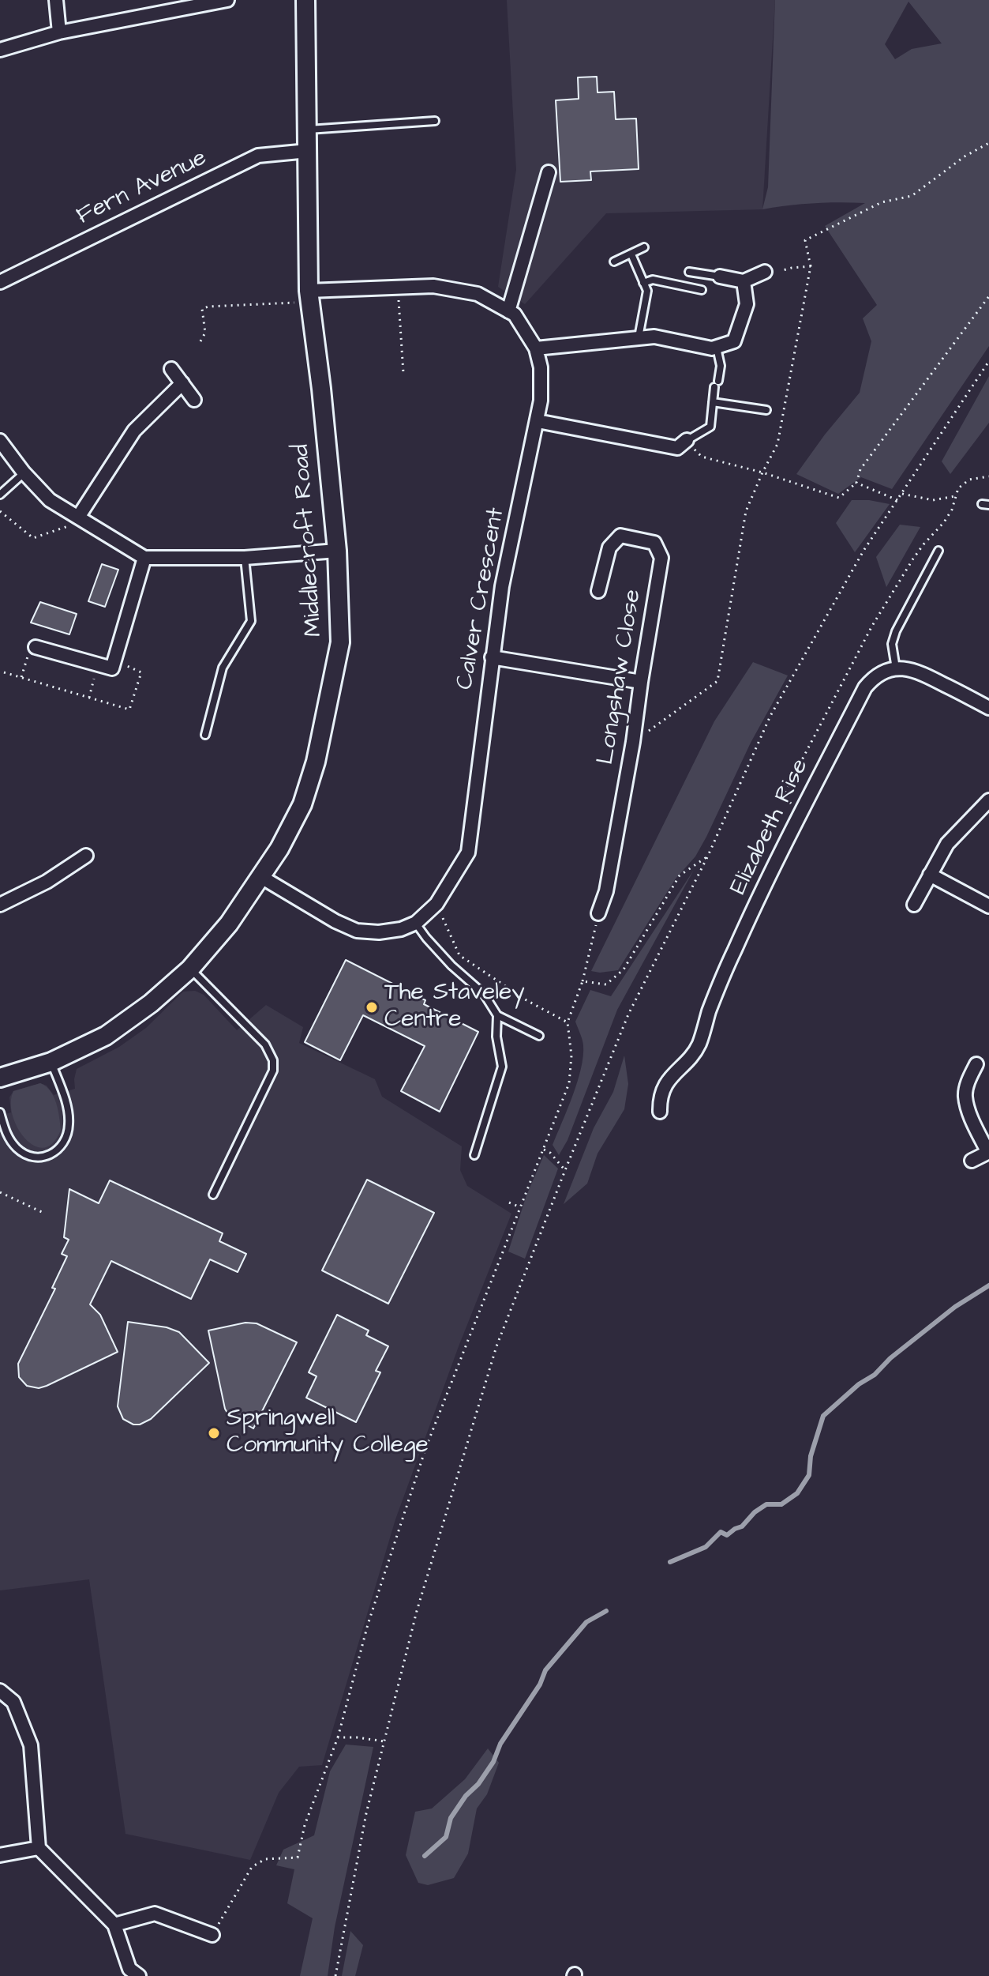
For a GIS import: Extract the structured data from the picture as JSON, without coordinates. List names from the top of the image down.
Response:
{
  "streets": {
    "street": [
      "Fern Avenue",
      "Middlecroft Road",
      "Calver Crescent",
      "Longshaw Close",
      "Elizabeth Rise"
    ]
  },
  "crossings": [
    ["Fern Avenue", "Middlecroft Road"],
    ["Middlecroft Road", "Calver Crescent"]
  ],
  "places": ["The Staveley Centre", "Springwell Community College"]
}
